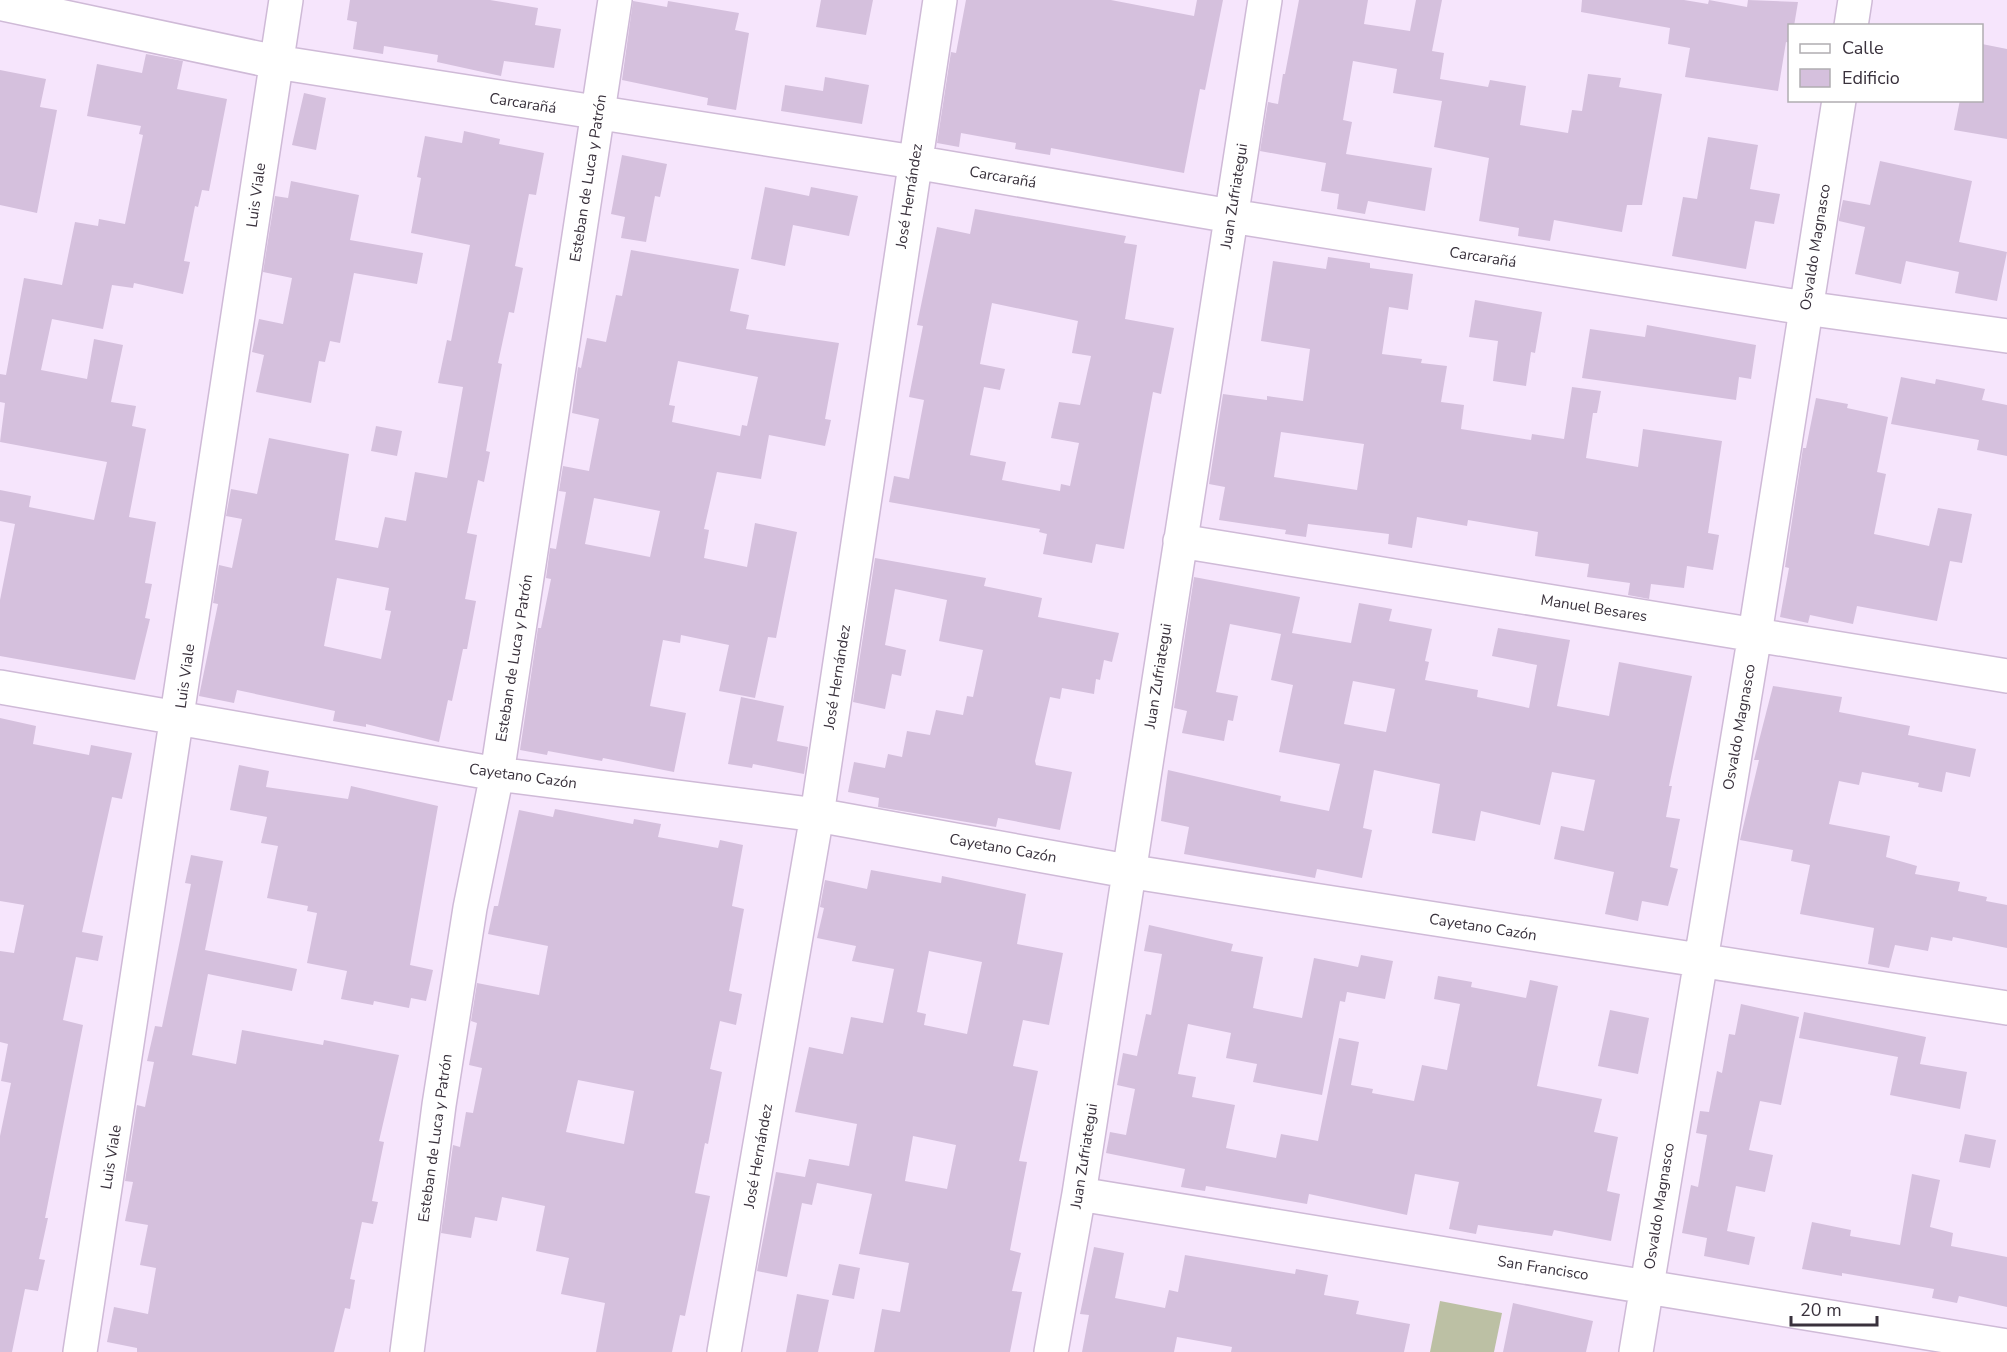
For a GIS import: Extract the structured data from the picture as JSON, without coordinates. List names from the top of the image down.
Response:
{
  "streets": {
    "street": [
      "Carcarañá",
      "Esteban de Luca y Patrón",
      "Luis Viale",
      "José Hernández",
      "Juan Zufriategui",
      "Osvaldo Magnasco",
      "Manuel Besares",
      "Cayetano Cazón",
      "San Francisco"
    ]
  },
  "crossings": [
    ["Carcarañá", "Esteban de Luca y Patrón"],
    ["Carcarañá", "Luis Viale"],
    ["Carcarañá", "José Hernández"],
    ["Carcarañá", "Juan Zufriategui"],
    ["Carcarañá", "Osvaldo Magnasco"],
    ["Esteban de Luca y Patrón", "Cayetano Cazón"],
    ["Luis Viale", "Cayetano Cazón"],
    ["José Hernández", "Cayetano Cazón"],
    ["Juan Zufriategui", "Manuel Besares"],
    ["Juan Zufriategui", "Cayetano Cazón"],
    ["Juan Zufriategui", "San Francisco"],
    ["Osvaldo Magnasco", "Manuel Besares"],
    ["Osvaldo Magnasco", "Cayetano Cazón"],
    ["Osvaldo Magnasco", "San Francisco"]
  ],
  "legend": ["Calle", "Edificio"],
  "scale_bar": "20 m"
}
